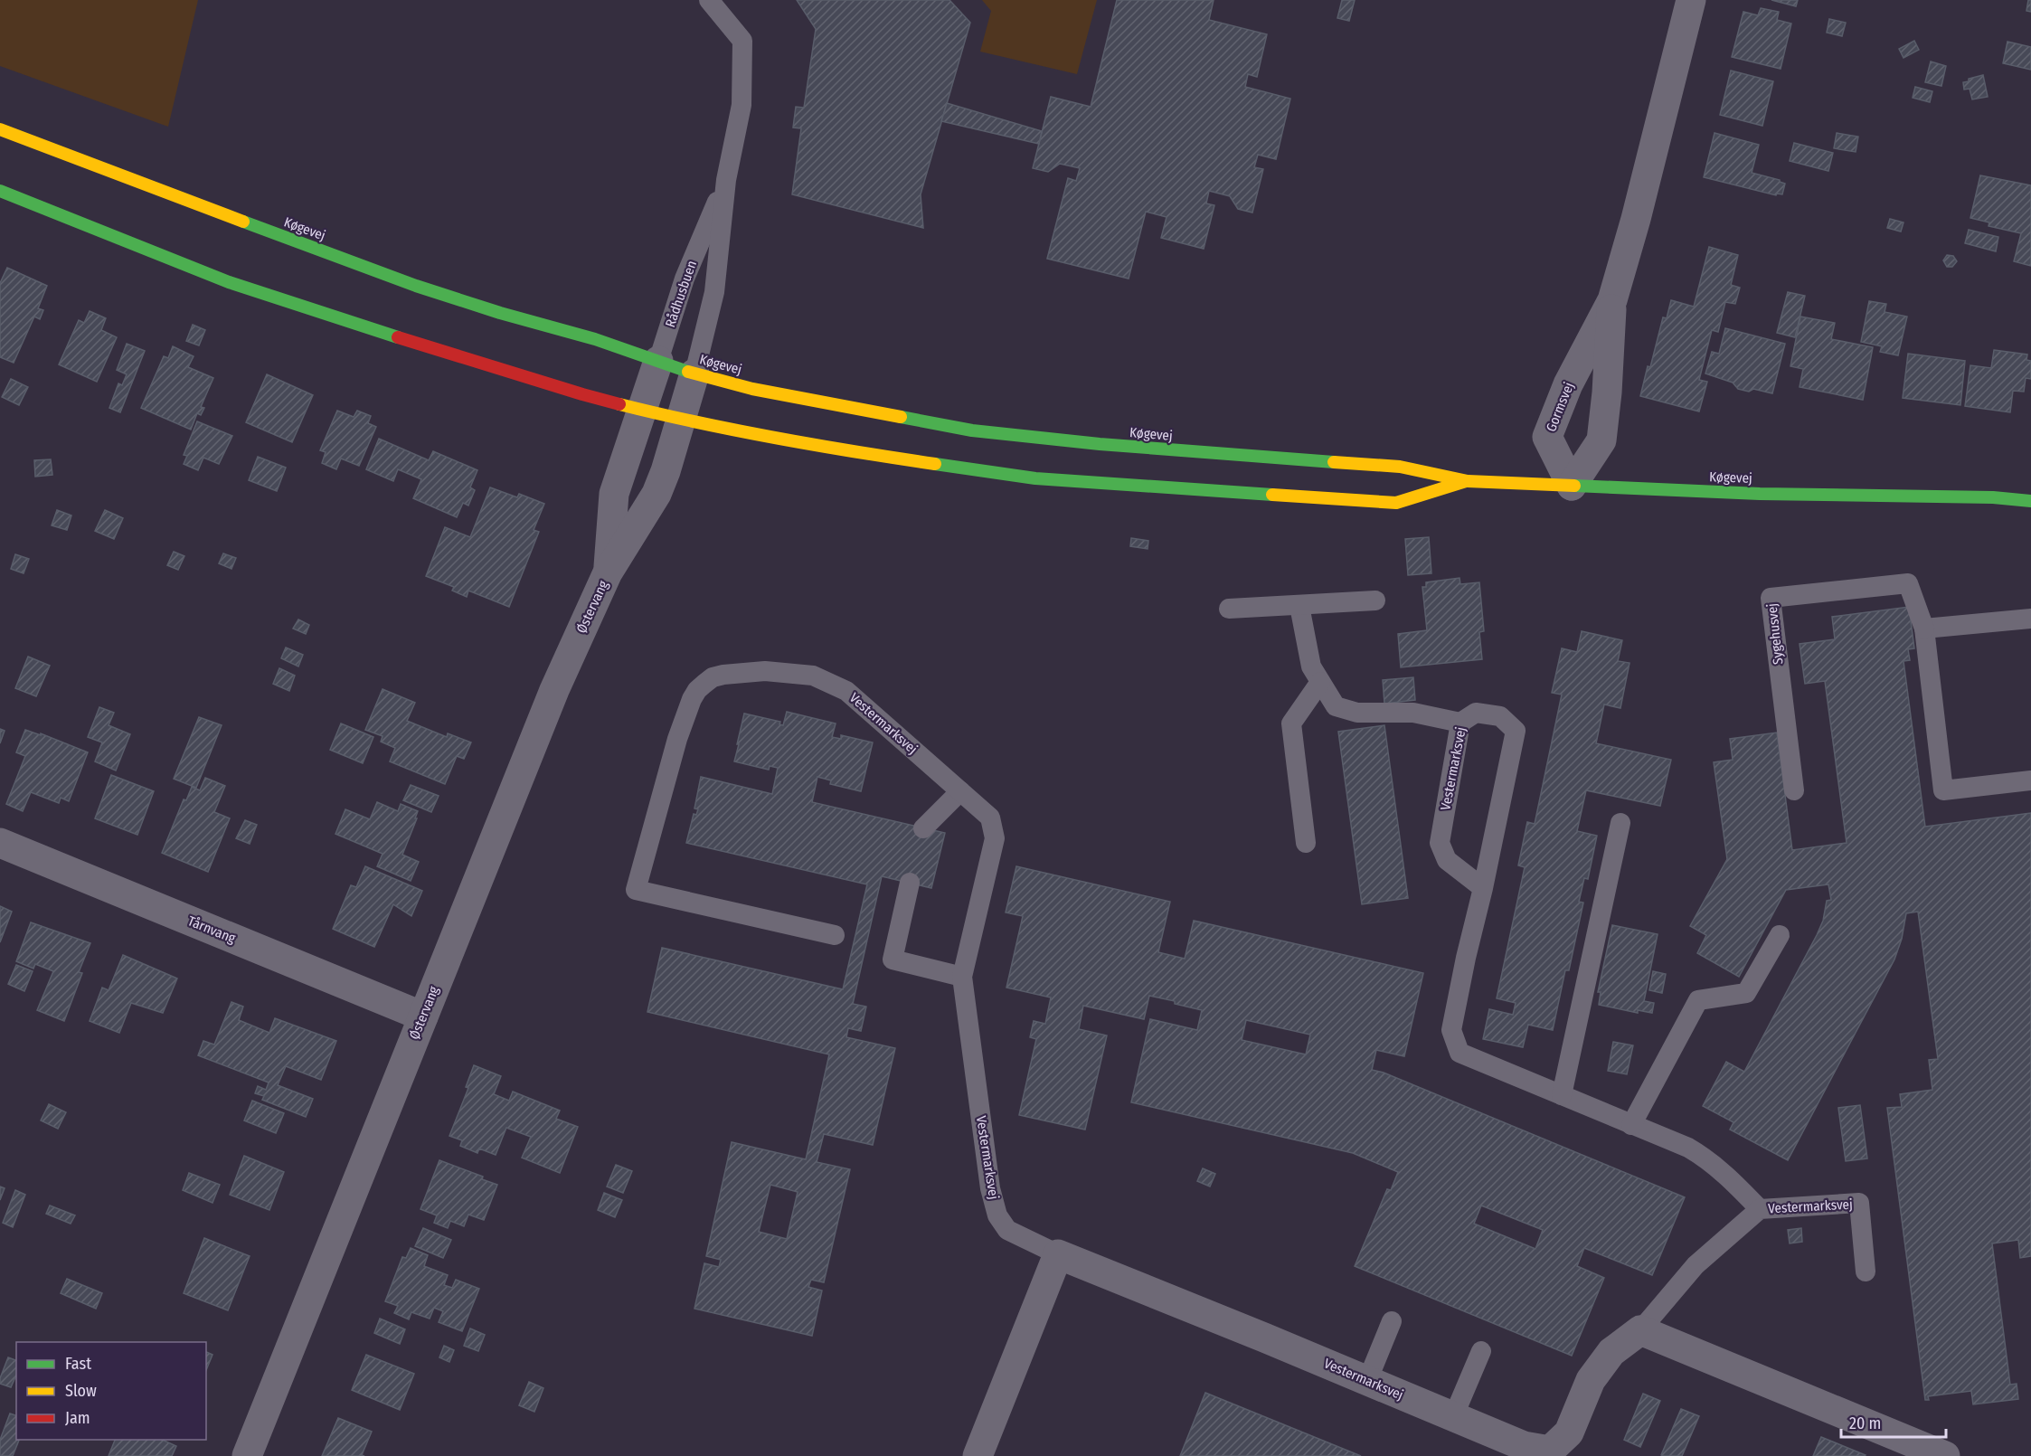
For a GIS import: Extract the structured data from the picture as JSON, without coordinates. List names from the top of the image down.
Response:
{
  "streets": {
    "street": [
      "Køgevej",
      "Rådhusbuen",
      "Gormsvej",
      "Østervang",
      "Vestermarksvej",
      "Tårnvang"
    ],
    "lane": ["Sygehusvej"]
  },
  "crossings": [
    ["Køgevej", "Rådhusbuen"],
    ["Køgevej", "Gormsvej"],
    ["Køgevej", "Østervang"],
    ["Rådhusbuen", "Østervang"],
    ["Østervang", "Tårnvang"]
  ],
  "legend": ["Fast", "Slow", "Jam"],
  "scale_bar": "20 m"
}
